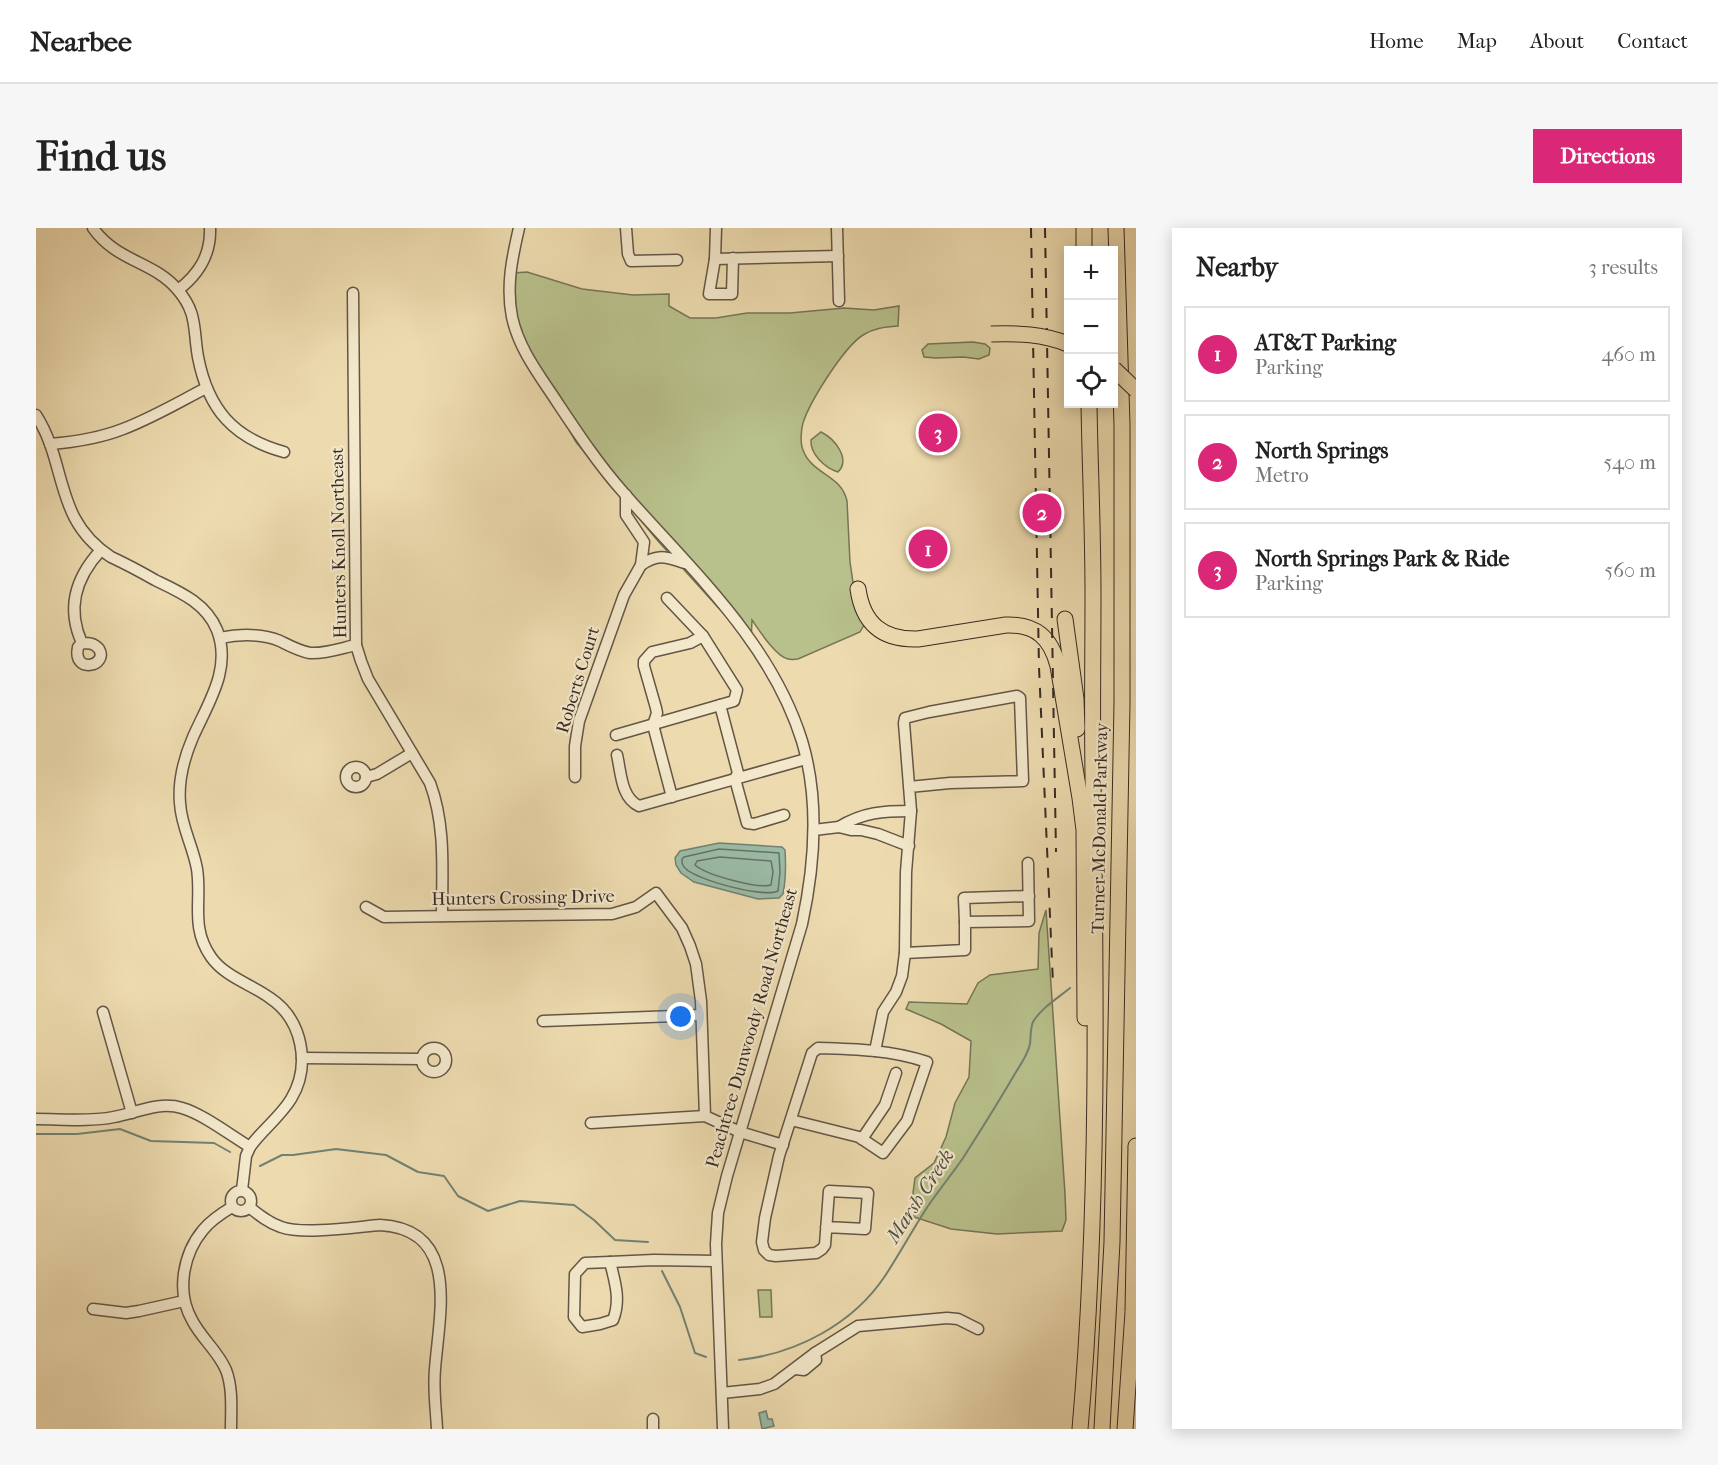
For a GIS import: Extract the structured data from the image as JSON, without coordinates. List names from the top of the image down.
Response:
{
  "streets": {
    "highway": ["Turner McDonald Parkway"],
    "street": [
      "Hunters Knoll Northeast",
      "Roberts Court",
      "Hunters Crossing Drive",
      "Peachtree Dunwoody Road Northeast"
    ]
  },
  "crossings": [
    ["Hunters Knoll Northeast", "Hunters Crossing Drive"],
    ["Roberts Court", "Peachtree Dunwoody Road Northeast"]
  ],
  "water": ["Marsh Creek"],
  "page": {
    "header": "Nearbee",
    "nav": [
      "Home",
      "Map",
      "About",
      "Contact"
    ],
    "buttons": "Directions",
    "title": "Find us",
    "heading": ["Nearby", "3 results"],
    "map_buttons": ["+", "−"],
    "list": [
      {
        "mark": "1",
        "name": "AT&T Parking",
        "note": "Parking",
        "value": "460 m"
      },
      {
        "mark": "2",
        "name": "North Springs",
        "note": "Metro",
        "value": "540 m"
      },
      {
        "mark": "3",
        "name": "North Springs Park & Ride",
        "note": "Parking",
        "value": "560 m"
      }
    ],
    "pins": ["3", "2", "1"]
  }
}
